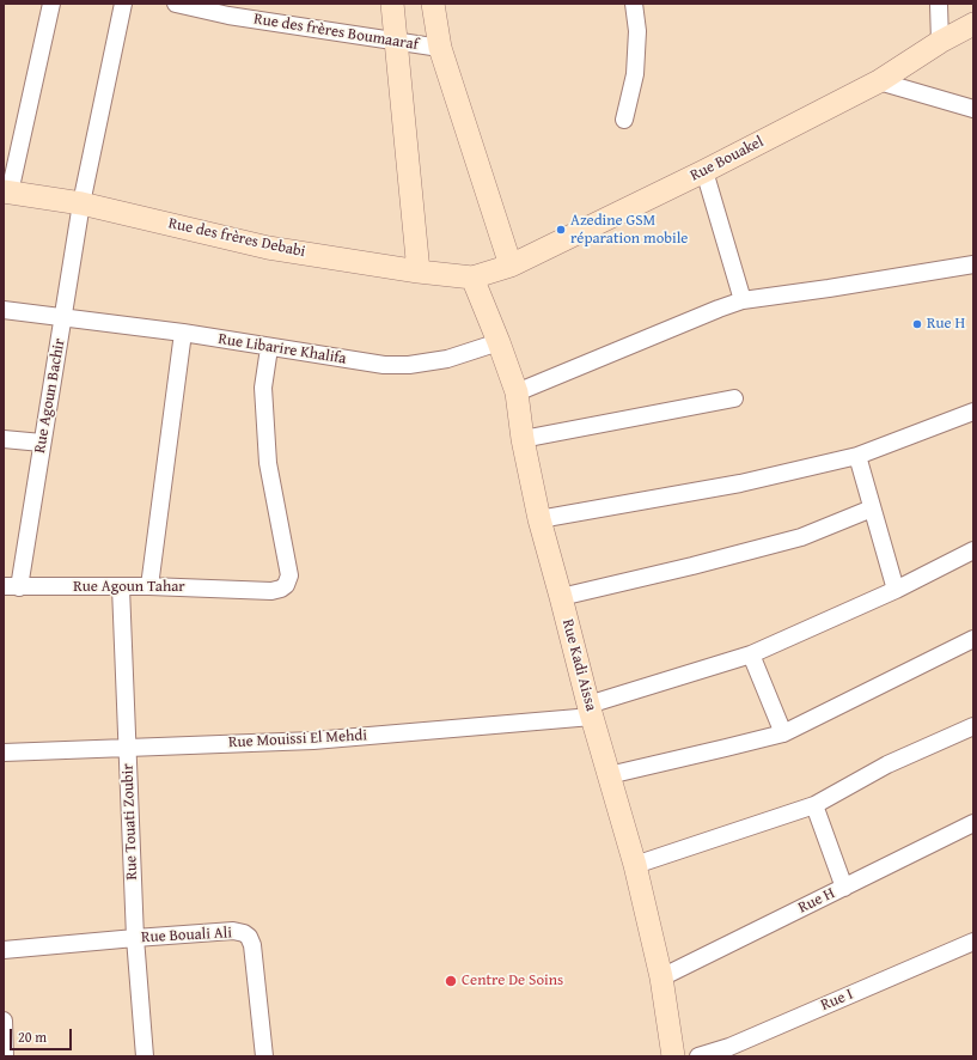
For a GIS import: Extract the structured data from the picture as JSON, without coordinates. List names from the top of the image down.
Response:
{
  "streets": {
    "main road": ["Rue Bouakel", "Rue des frères Debabi", "Rue Kadi Aissa"],
    "street": [
      "Rue des frères Boumaaraf",
      "Rue Libarire Khalifa",
      "Rue Agoun Bachir",
      "Rue Agoun Tahar",
      "Rue Mouissi El Mehdi",
      "Rue Touati Zoubir",
      "Rue H",
      "Rue Bouali Ali",
      "Rue I"
    ]
  },
  "crossings": [
    ["Rue Bouakel", "Rue des frères Debabi"],
    ["Rue Bouakel", "Rue Kadi Aissa"],
    ["Rue des frères Debabi", "Rue Agoun Bachir"],
    ["Rue des frères Debabi", "Rue Kadi Aissa"],
    ["Rue Libarire Khalifa", "Rue Agoun Bachir"],
    ["Rue Libarire Khalifa", "Rue Agoun Tahar"],
    ["Rue Libarire Khalifa", "Rue Kadi Aissa"],
    ["Rue Agoun Bachir", "Rue Agoun Tahar"],
    ["Rue Agoun Tahar", "Rue Touati Zoubir"],
    ["Rue Kadi Aissa", "Rue Mouissi El Mehdi"],
    ["Rue Kadi Aissa", "Rue H"],
    ["Rue Mouissi El Mehdi", "Rue Touati Zoubir"],
    ["Rue Touati Zoubir", "Rue Bouali Ali"]
  ],
  "places": ["Azedine GSM réparation mobile", "Rue H", "Centre De Soins"],
  "scale_bar": "20 m"
}
